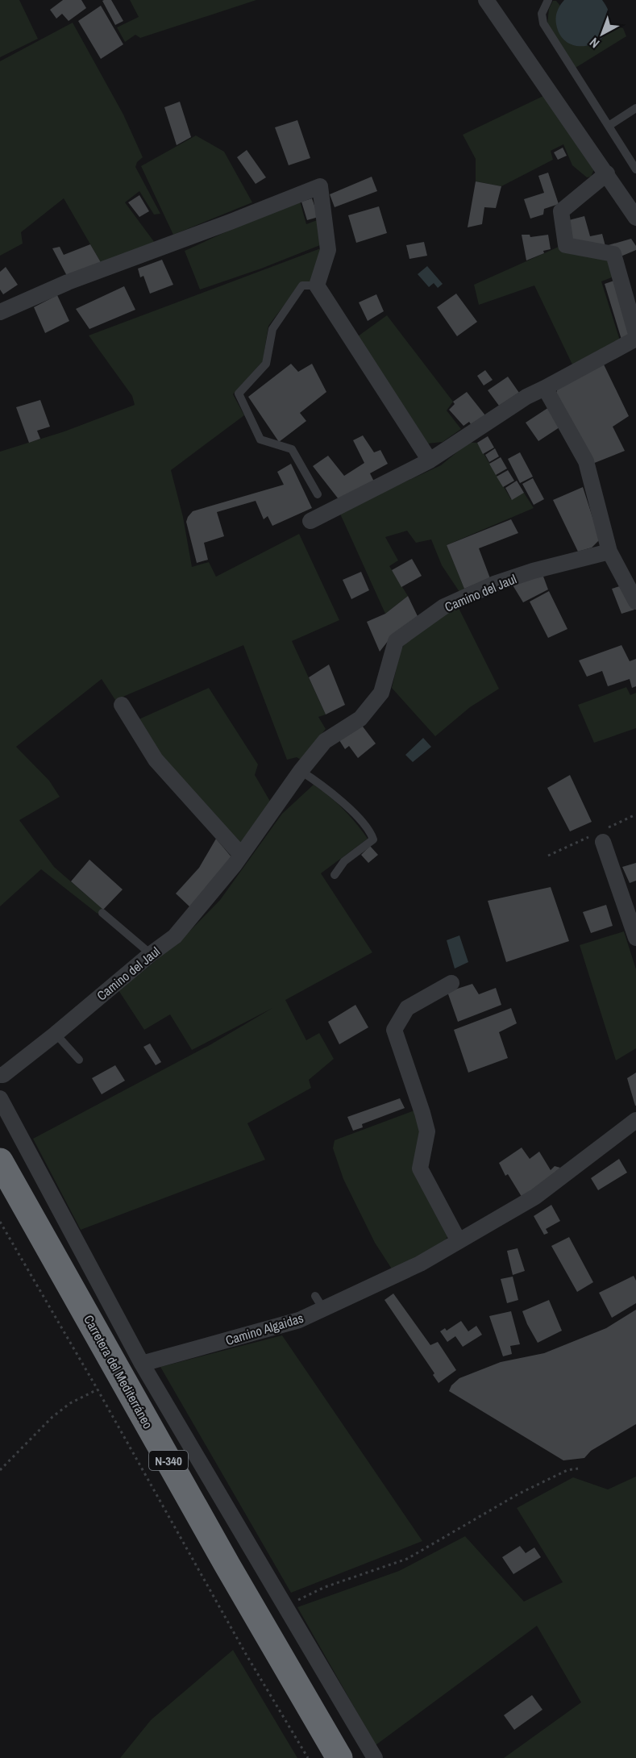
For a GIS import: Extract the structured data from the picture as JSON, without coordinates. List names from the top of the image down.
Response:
{
  "streets": {
    "highway": ["Carretera del Mediterráneo", "N-340"],
    "street": ["Camino del Jaul", "Camino Algaidas"]
  },
  "north": "bottom left"
}
